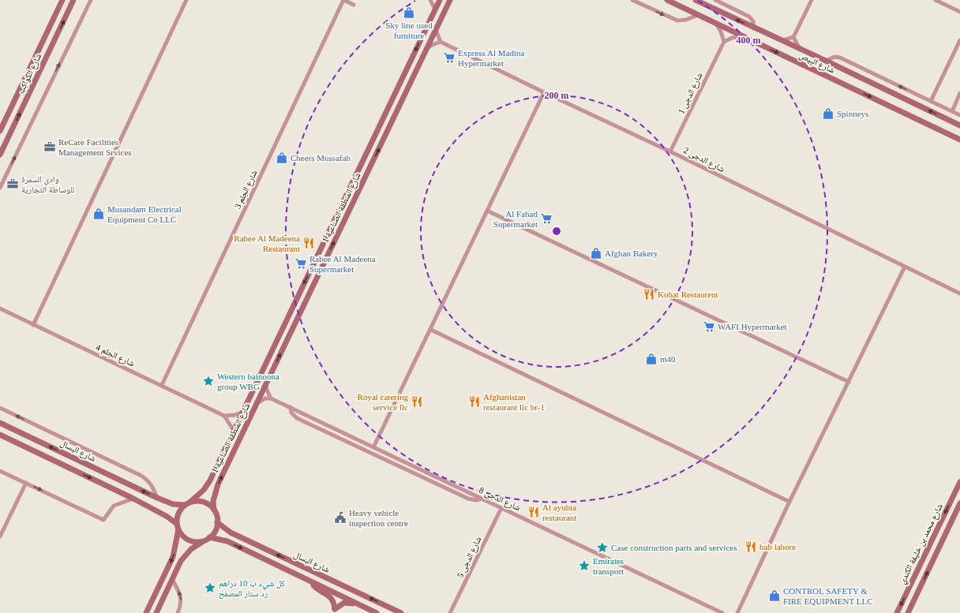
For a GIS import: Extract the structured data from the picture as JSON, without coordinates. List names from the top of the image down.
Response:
{
  "streets": {
    "street": [
      "شارع البِيص",
      "شارع الكَواكِب",
      "شارع الدجى 1",
      "شارع الدجى 2",
      "شارع الحِلم 3",
      "شارع المنطقة الصناعية 1",
      "شارع الحِلم 4",
      "شارع البسال",
      "شارع الدجى 8",
      "شارع محمد بن خليفة الكندي",
      "شارع الدجى 5"
    ]
  },
  "crossings": [
    ["شارع الدجى 1", "شارع الدجى 2"],
    ["شارع الحِلم 3", "شارع الحِلم 4"],
    ["شارع المنطقة الصناعية 1", "شارع البسال"],
    ["شارع الدجى 8", "شارع الدجى 5"]
  ],
  "places": {
    "shop": [
      "Sky line used furniture",
      "Spinneys",
      "Cheers Mussafah",
      "Musandam Electrical Equipment Co LLC",
      "Afghan Bakery",
      "m40",
      "CONTROL SAFETY & FIRE EQUIPMENT LLC"
    ],
    "supermarket": [
      "Express Al Madina Hypermarket",
      "Al Fahad Supermarket",
      "Rabee Al Madeena Supermarket",
      "WAFI Hypermarket"
    ],
    "office": ["ReCare Facilities Management Srvices", "وادي السمرة للوساطة التجارية"],
    "restaurant": [
      "Rabee Al Madeena Restaurant",
      "Kohat Restaurent",
      "Royal catering service llc",
      "Afghanistan restaurant llc br-1",
      "Al ayubia restaurant",
      "bab lahore"
    ],
    "place": [
      "Western bainoona group WBG",
      "Case construction parts and services",
      "Emirates transport",
      "كل شيء ب 10 دراهم رد ستار المصفح"
    ],
    "public building": ["Heavy vehicle inspection centre"]
  },
  "rings": ["400 m", "200 m"]
}
